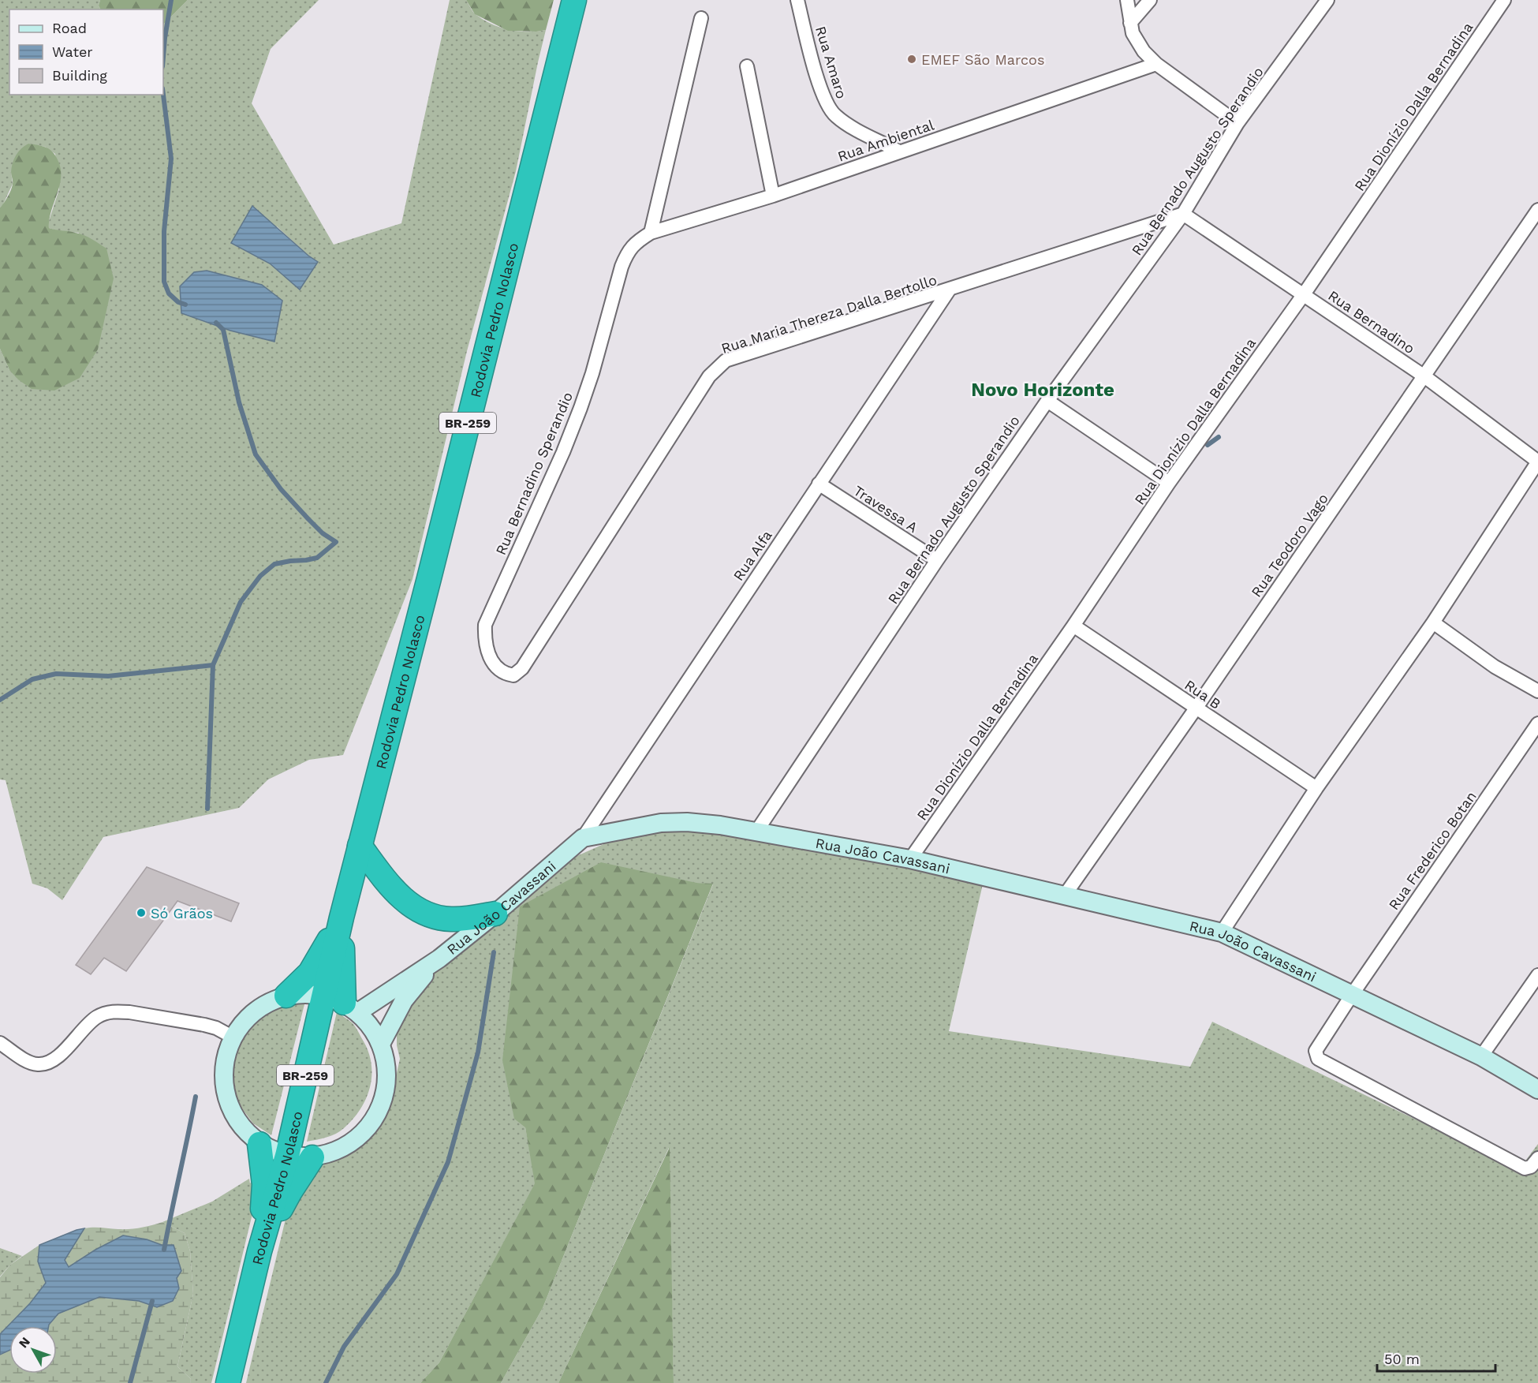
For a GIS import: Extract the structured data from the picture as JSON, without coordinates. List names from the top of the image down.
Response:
{
  "streets": {
    "highway": ["Rodovia Pedro Nolasco", "BR-259"],
    "main road": ["Rua João Cavassani"],
    "street": [
      "Rua Amaro",
      "Rua Dionízio Dalla Bernadina",
      "Rua Ambiental",
      "Rua Bernado Augusto Sperandio",
      "Rua Maria Thereza Dalla Bertollo",
      "Rua Bernadino",
      "Rua Bernadino Sperandio",
      "Travessa A",
      "Rua Teodoro Vago",
      "Rua Alfa",
      "Rua B",
      "Rua Frederico Botan"
    ]
  },
  "crossings": [
    ["Rua Amaro", "Rua Ambiental"],
    ["Rua Dionízio Dalla Bernadina", "Rua Bernadino"],
    ["Rua Dionízio Dalla Bernadina", "Rua B"],
    ["Rua Dionízio Dalla Bernadina", "Rua João Cavassani"],
    ["Rua Ambiental", "Rua Bernadino Sperandio"],
    ["Rua Bernado Augusto Sperandio", "Rua Maria Thereza Dalla Bertollo"],
    ["Rua Bernado Augusto Sperandio", "Rua Bernadino"],
    ["Rua Bernado Augusto Sperandio", "Travessa A"],
    ["Rua Bernado Augusto Sperandio", "Rua João Cavassani"],
    ["Rua Maria Thereza Dalla Bertollo", "Rua Bernadino"],
    ["Rua Maria Thereza Dalla Bertollo", "Rua Bernadino Sperandio"],
    ["Rua Maria Thereza Dalla Bertollo", "Rua Alfa"],
    ["Rua Bernadino", "Rua Teodoro Vago"],
    ["Travessa A", "Rua Alfa"],
    ["Rua Teodoro Vago", "Rua B"],
    ["Rua Teodoro Vago", "Rua João Cavassani"],
    ["Rua Alfa", "Rua João Cavassani"],
    ["Rua Frederico Botan", "Rua João Cavassani"]
  ],
  "districts": ["Novo Horizonte"],
  "places": ["EMEF São Marcos", "Só Grãos"],
  "legend": ["Road", "Water", "Building"],
  "scale_bar": "50 m",
  "north": "top left"
}
